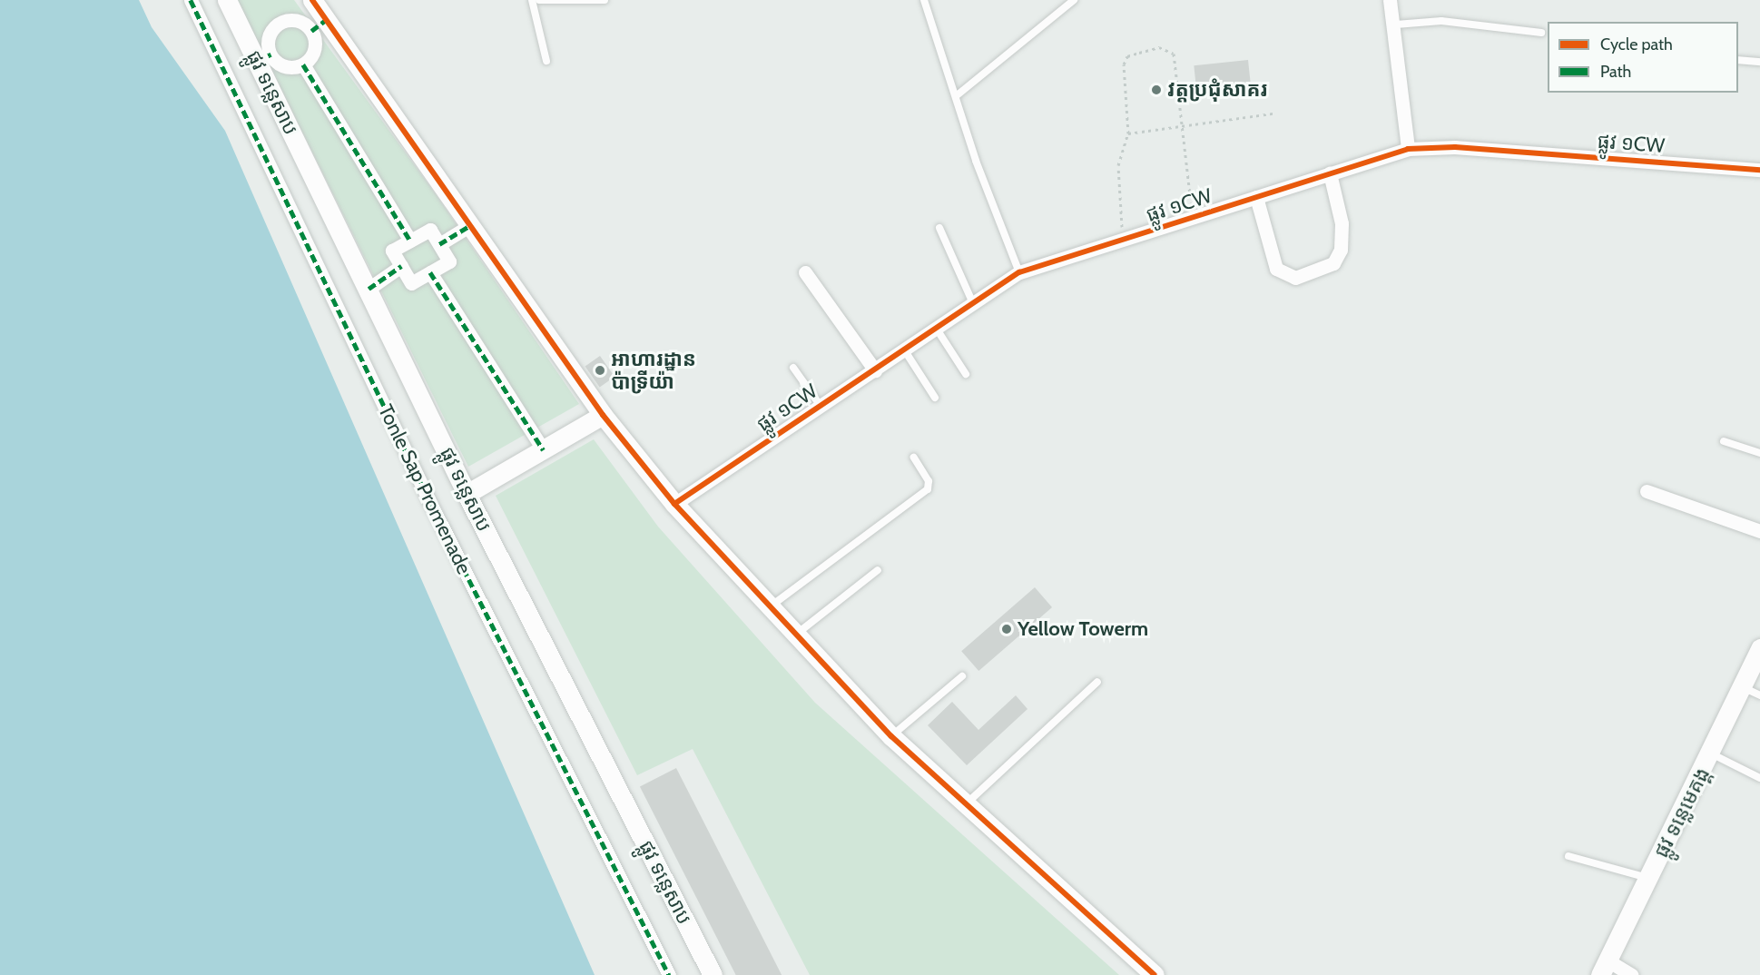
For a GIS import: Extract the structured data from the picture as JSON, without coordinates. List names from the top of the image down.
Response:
{
  "streets": {
    "street": [
      "ផ្លូវ ទន្លេសាប",
      "ផ្លូវ ១CW",
      "Tonle Sap Promenade",
      "ផ្លូវ ទន្លេមេគង្គ"
    ]
  },
  "places": ["វត្តប្រជុំសាគរ", "អាហារដ្ឋាន ប៉ាទ្រីយ៉ា", "Yellow Towerm"],
  "legend": ["Cycle path", "Path"]
}
